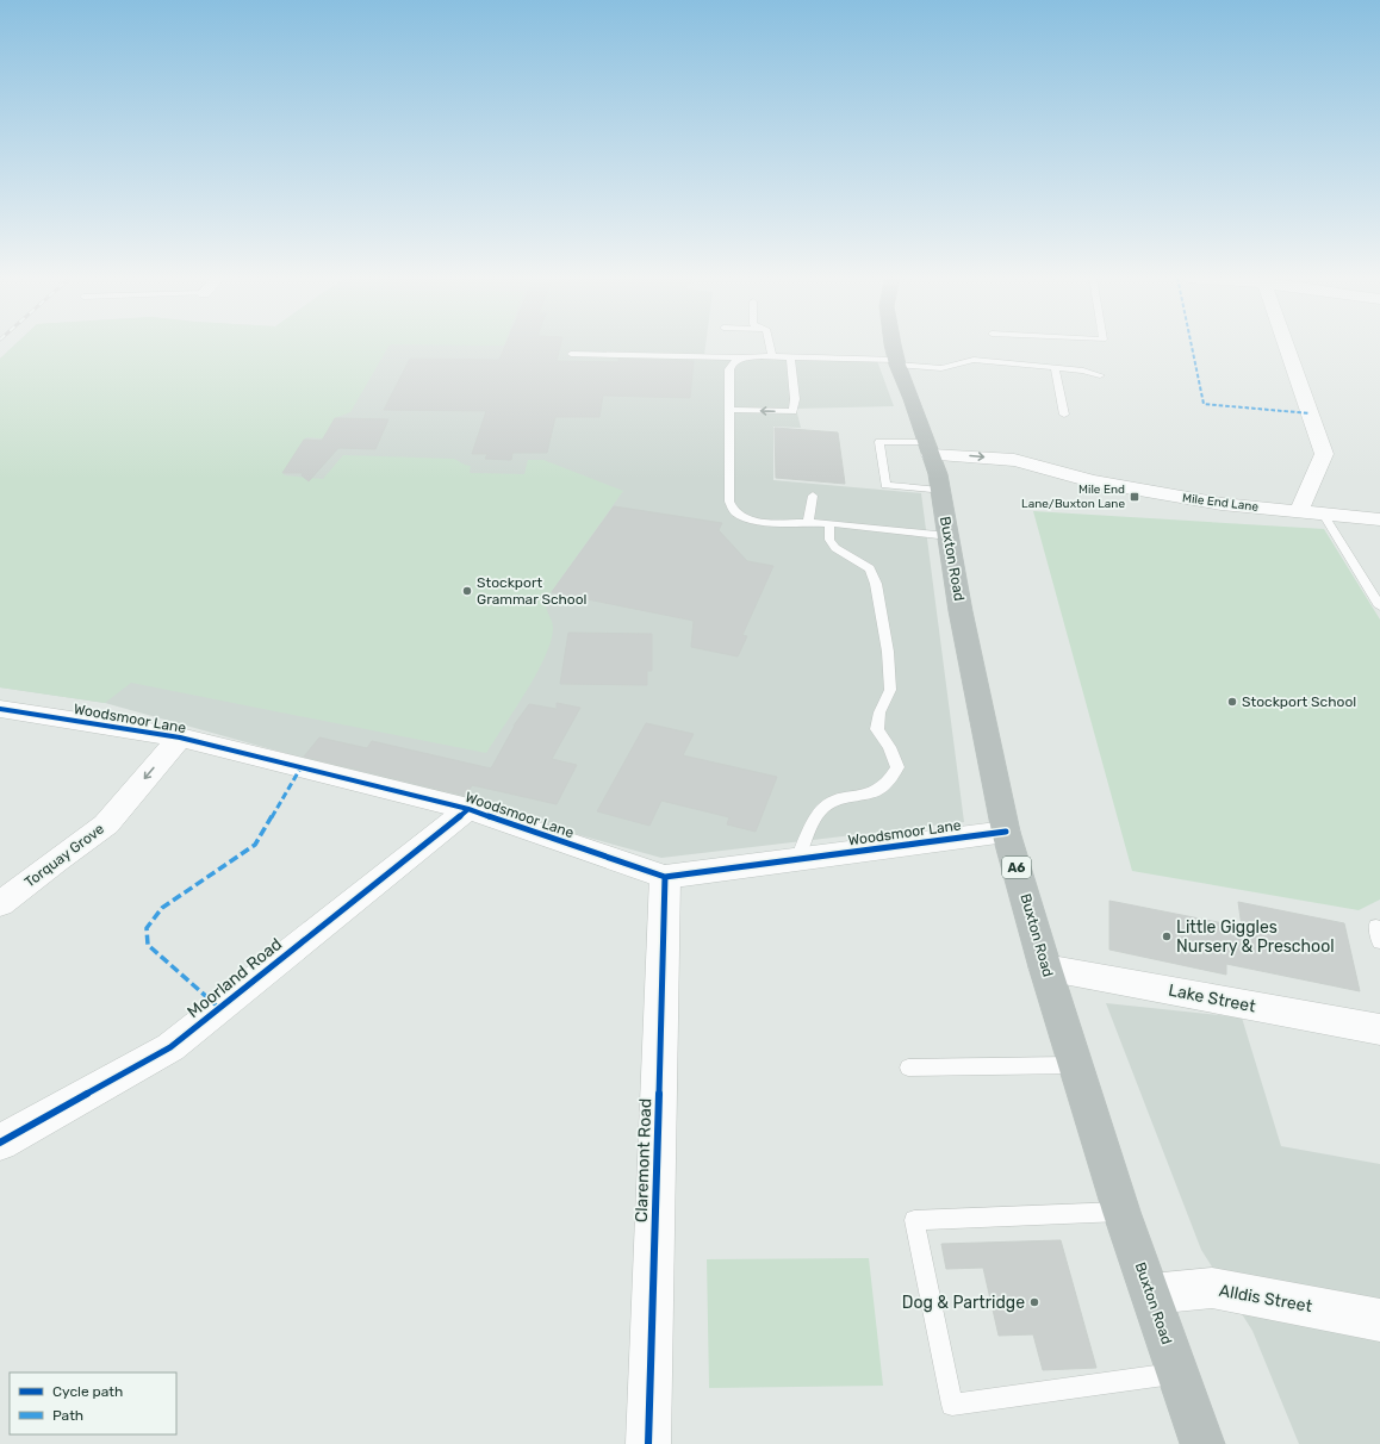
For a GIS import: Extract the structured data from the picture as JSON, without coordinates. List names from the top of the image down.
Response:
{
  "streets": {
    "highway": ["Buxton Road", "A6"],
    "street": [
      "Mile End Lane",
      "Woodsmoor Lane",
      "Torquay Grove",
      "Moorland Road",
      "Lake Street",
      "Claremont Road",
      "Alldis Street"
    ]
  },
  "crossings": [
    ["Mile End Lane", "Buxton Road"],
    ["Buxton Road", "Woodsmoor Lane"],
    ["Buxton Road", "Lake Street"],
    ["Buxton Road", "Alldis Street"],
    ["Woodsmoor Lane", "Torquay Grove"],
    ["Woodsmoor Lane", "Moorland Road"],
    ["Woodsmoor Lane", "Claremont Road"]
  ],
  "one_way": ["Torquay Grove"],
  "places": {
    "transit": ["Mile End Lane/Buxton Lane"],
    "other": [
      "Stockport Grammar School",
      "Stockport School",
      "Little Giggles Nursery & Preschool",
      "Dog & Partridge"
    ]
  },
  "legend": ["Cycle path", "Path"]
}
